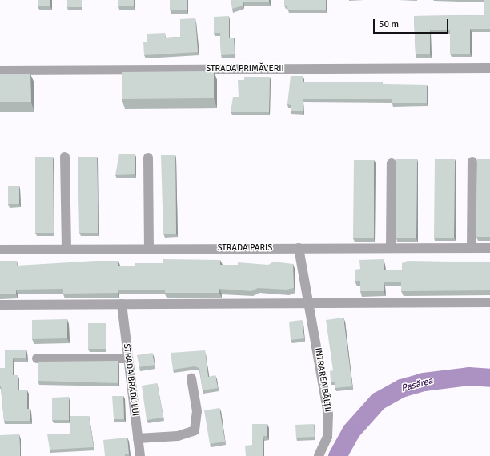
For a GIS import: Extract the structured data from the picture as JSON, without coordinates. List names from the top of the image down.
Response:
{
  "streets": {
    "street": [
      "STRADA PRIMĂVERII",
      "STRADA PARIS",
      "STRADA BRADULUI",
      "INTRAREA BĂLȚII"
    ]
  },
  "crossings": [
    ["STRADA PARIS", "INTRAREA BĂLȚII"]
  ],
  "water": ["Pasărea"],
  "scale_bar": "50 m"
}
